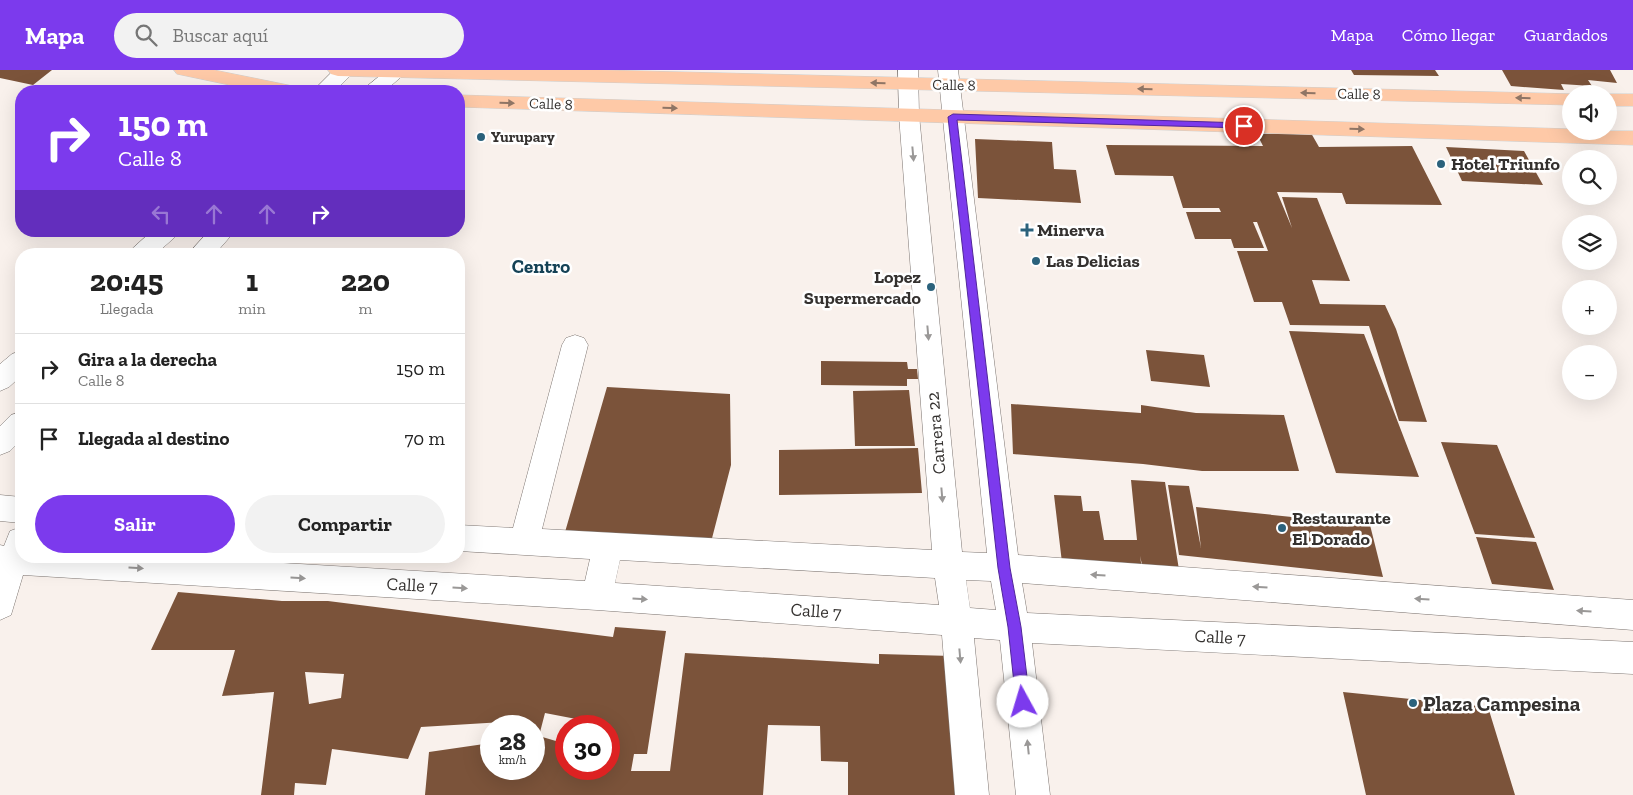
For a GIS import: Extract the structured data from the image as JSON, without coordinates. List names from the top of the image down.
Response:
{
  "streets": {
    "main road": ["Calle 8"],
    "street": ["Carrera 22", "Calle 7"]
  },
  "crossings": [
    ["Calle 8", "Carrera 22"],
    ["Carrera 22", "Calle 7"]
  ],
  "districts": ["Centro"],
  "places": {
    "other": [
      "Yurupary",
      "Hotel Triunfo",
      "Las Delicias",
      "Lopez Supermercado",
      "Restaurante El Dorado",
      "Plaza Campesina"
    ],
    "health": ["Minerva"]
  },
  "page": {
    "header": "Mapa",
    "search": "Buscar aquí",
    "nav": ["Mapa", "Cómo llegar", "Guardados"],
    "map_buttons": ["+", "−"],
    "turn": ["150 m", "Calle 8"],
    "eta": [
      "20:45",
      "Llegada",
      "1",
      "min",
      "220",
      "m"
    ],
    "list": [
      {
        "name": "Gira a la derecha",
        "note": "Calle 8",
        "value": "150 m"
      },
      {
        "name": "Llegada al destino",
        "value": "70 m"
      }
    ],
    "buttons": ["Salir", "Compartir"],
    "speed": "28 km/h",
    "limit": "30"
  }
}
